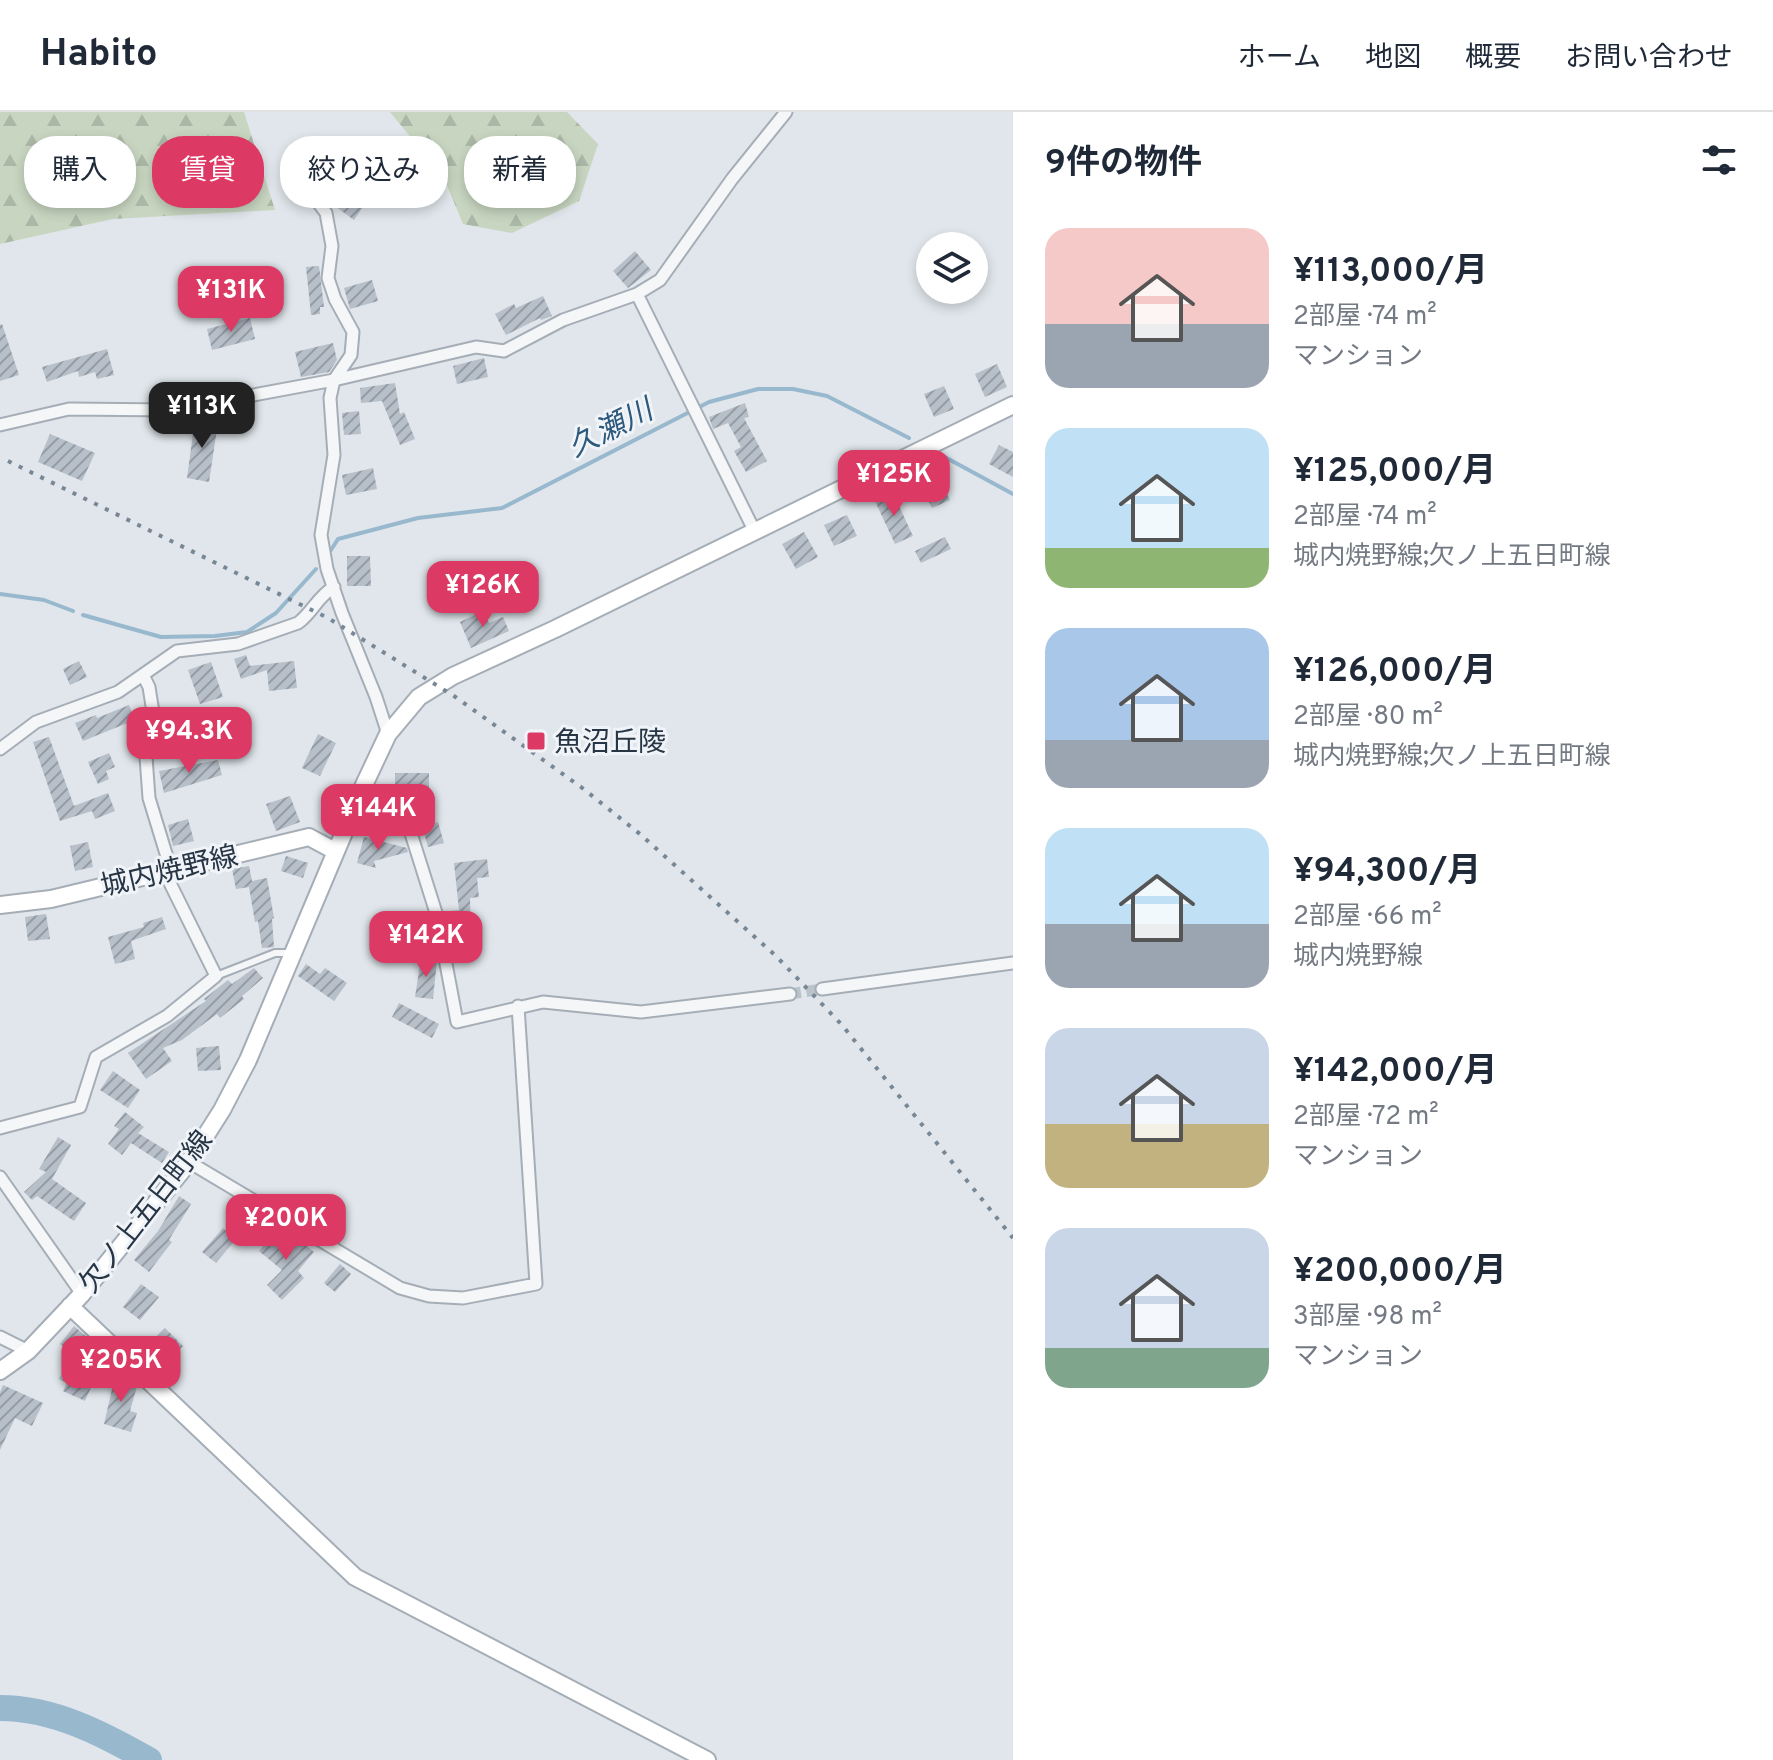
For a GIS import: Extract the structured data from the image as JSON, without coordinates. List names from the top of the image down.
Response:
{
  "streets": {
    "main road": ["城内焼野線", "欠ノ上五日町線"]
  },
  "crossings": [
    ["城内焼野線", "欠ノ上五日町線"]
  ],
  "water": ["久瀬川"],
  "places": {
    "transit": ["魚沼丘陵"]
  },
  "page": {
    "header": "Habito",
    "nav": [
      "ホーム",
      "地図",
      "概要",
      "お問い合わせ"
    ],
    "heading": "9件の物件",
    "chip": [
      "購入",
      "賃貸",
      "絞り込み",
      "新着"
    ],
    "list": [
      {
        "name": "¥113,000/月",
        "note": "2部屋 · 74 m² · マンション"
      },
      {
        "name": "¥125,000/月",
        "note": "2部屋 · 74 m² · 城内焼野線;欠ノ上五日町線"
      },
      {
        "name": "¥126,000/月",
        "note": "2部屋 · 80 m² · 城内焼野線;欠ノ上五日町線"
      },
      {
        "name": "¥94,300/月",
        "note": "2部屋 · 66 m² · 城内焼野線"
      },
      {
        "name": "¥142,000/月",
        "note": "2部屋 · 72 m² · マンション"
      },
      {
        "name": "¥200,000/月",
        "note": "3部屋 · 98 m² · マンション"
      }
    ],
    "price": [
      "¥131K",
      "¥113K",
      "¥125K",
      "¥126K",
      "¥94.3K",
      "¥144K",
      "¥142K",
      "¥200K",
      "¥205K"
    ]
  }
}
